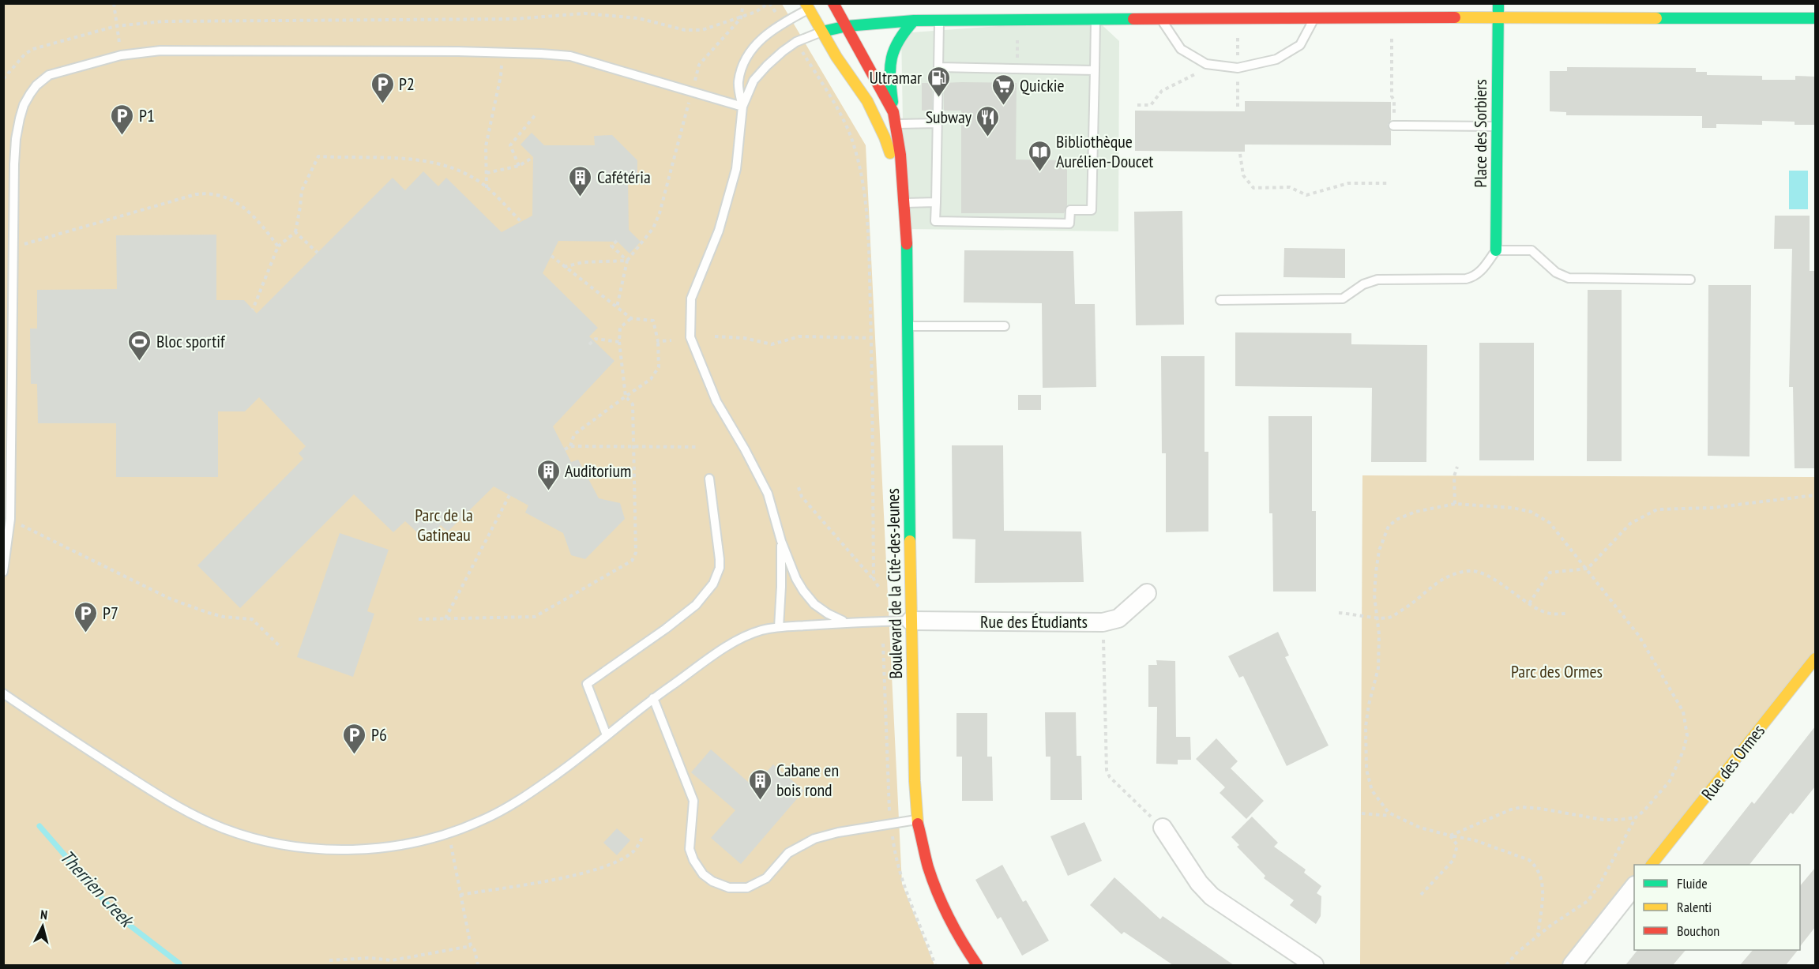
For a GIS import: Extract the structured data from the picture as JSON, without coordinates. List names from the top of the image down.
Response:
{
  "streets": {
    "street": [
      "Place des Sorbiers",
      "Boulevard de la Cité-des-Jeunes",
      "Rue des Étudiants",
      "Rue des Ormes"
    ]
  },
  "crossings": [
    ["Boulevard de la Cité-des-Jeunes", "Rue des Étudiants"]
  ],
  "water": ["Therrien Creek"],
  "parks": ["Parc de la Gatineau", "Parc des Ormes"],
  "places": {
    "fuel station": ["Ultramar"],
    "parking": [
      "P2",
      "P1",
      "P7",
      "P6"
    ],
    "supermarket": ["Quickie"],
    "restaurant": ["Subway"],
    "library": ["Bibliothèque Aurélien-Doucet"],
    "building": ["Cafétéria", "Auditorium", "Cabane en bois rond"],
    "sports": ["Bloc sportif"]
  },
  "legend": ["Fluide", "Ralenti", "Bouchon"],
  "north": "top"
}
